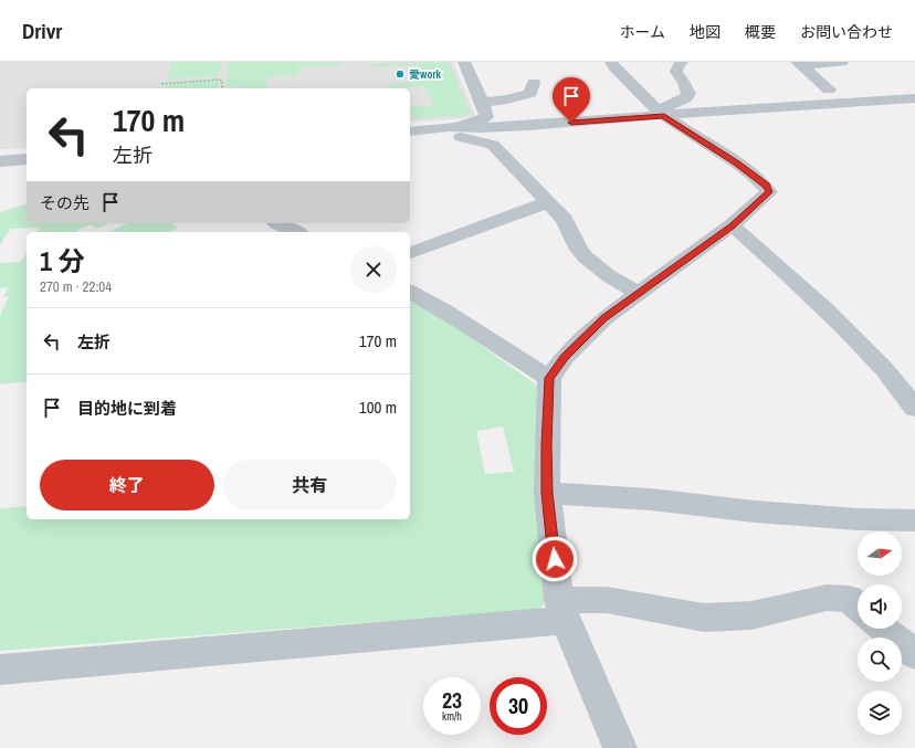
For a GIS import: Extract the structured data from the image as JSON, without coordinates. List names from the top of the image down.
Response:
{
  "places": ["愛work"],
  "north": "right",
  "page": {
    "header": "Drivr",
    "nav": [
      "ホーム",
      "地図",
      "概要",
      "お問い合わせ"
    ],
    "turn": ["170 m", "左折"],
    "then": "その先",
    "heading": ["1 分", "270 m · 22:04"],
    "list": [
      {
        "name": "左折",
        "value": "170 m"
      },
      {
        "name": "目的地に到着",
        "value": "100 m"
      }
    ],
    "buttons": ["終了", "共有"],
    "speed": "23 km/h",
    "limit": "30"
  }
}
